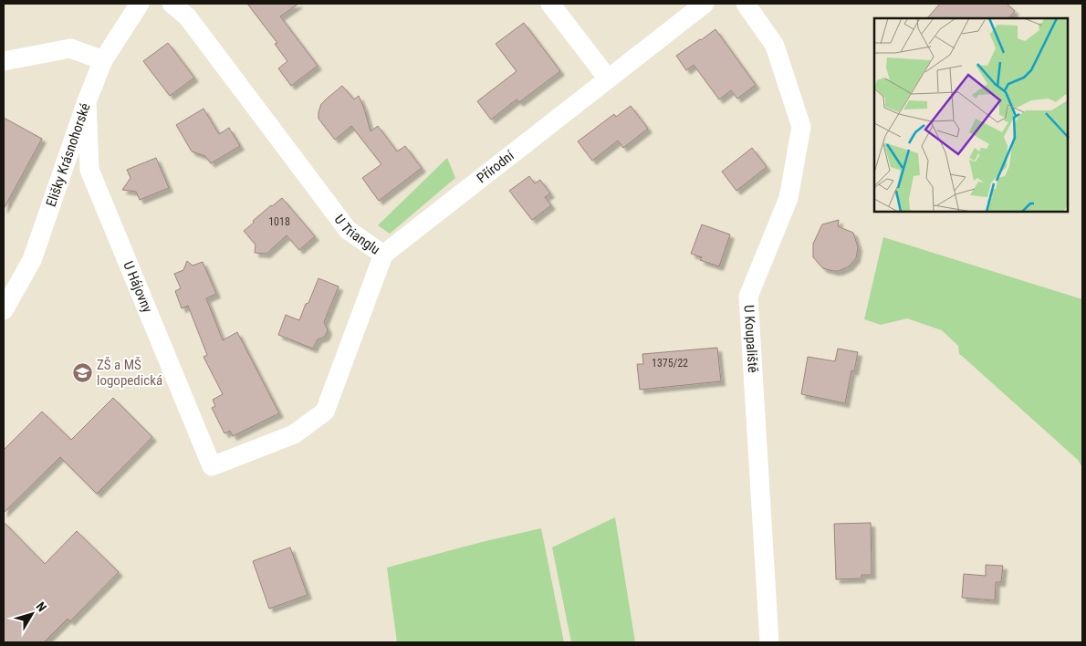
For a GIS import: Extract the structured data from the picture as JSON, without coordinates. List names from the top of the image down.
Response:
{
  "streets": {
    "street": [
      "Elišky Krásnohorské",
      "Přírodní",
      "U Trianglu",
      "U Hájovny",
      "U Koupaliště"
    ]
  },
  "crossings": [
    ["Elišky Krásnohorské", "U Hájovny"],
    ["Přírodní", "U Trianglu"],
    ["U Trianglu", "U Hájovny"]
  ],
  "places": {
    "school or university": ["ZŠ a MŠ logopedická"]
  },
  "house_numbers": ["1018", "1375/22"],
  "north": "top right"
}
